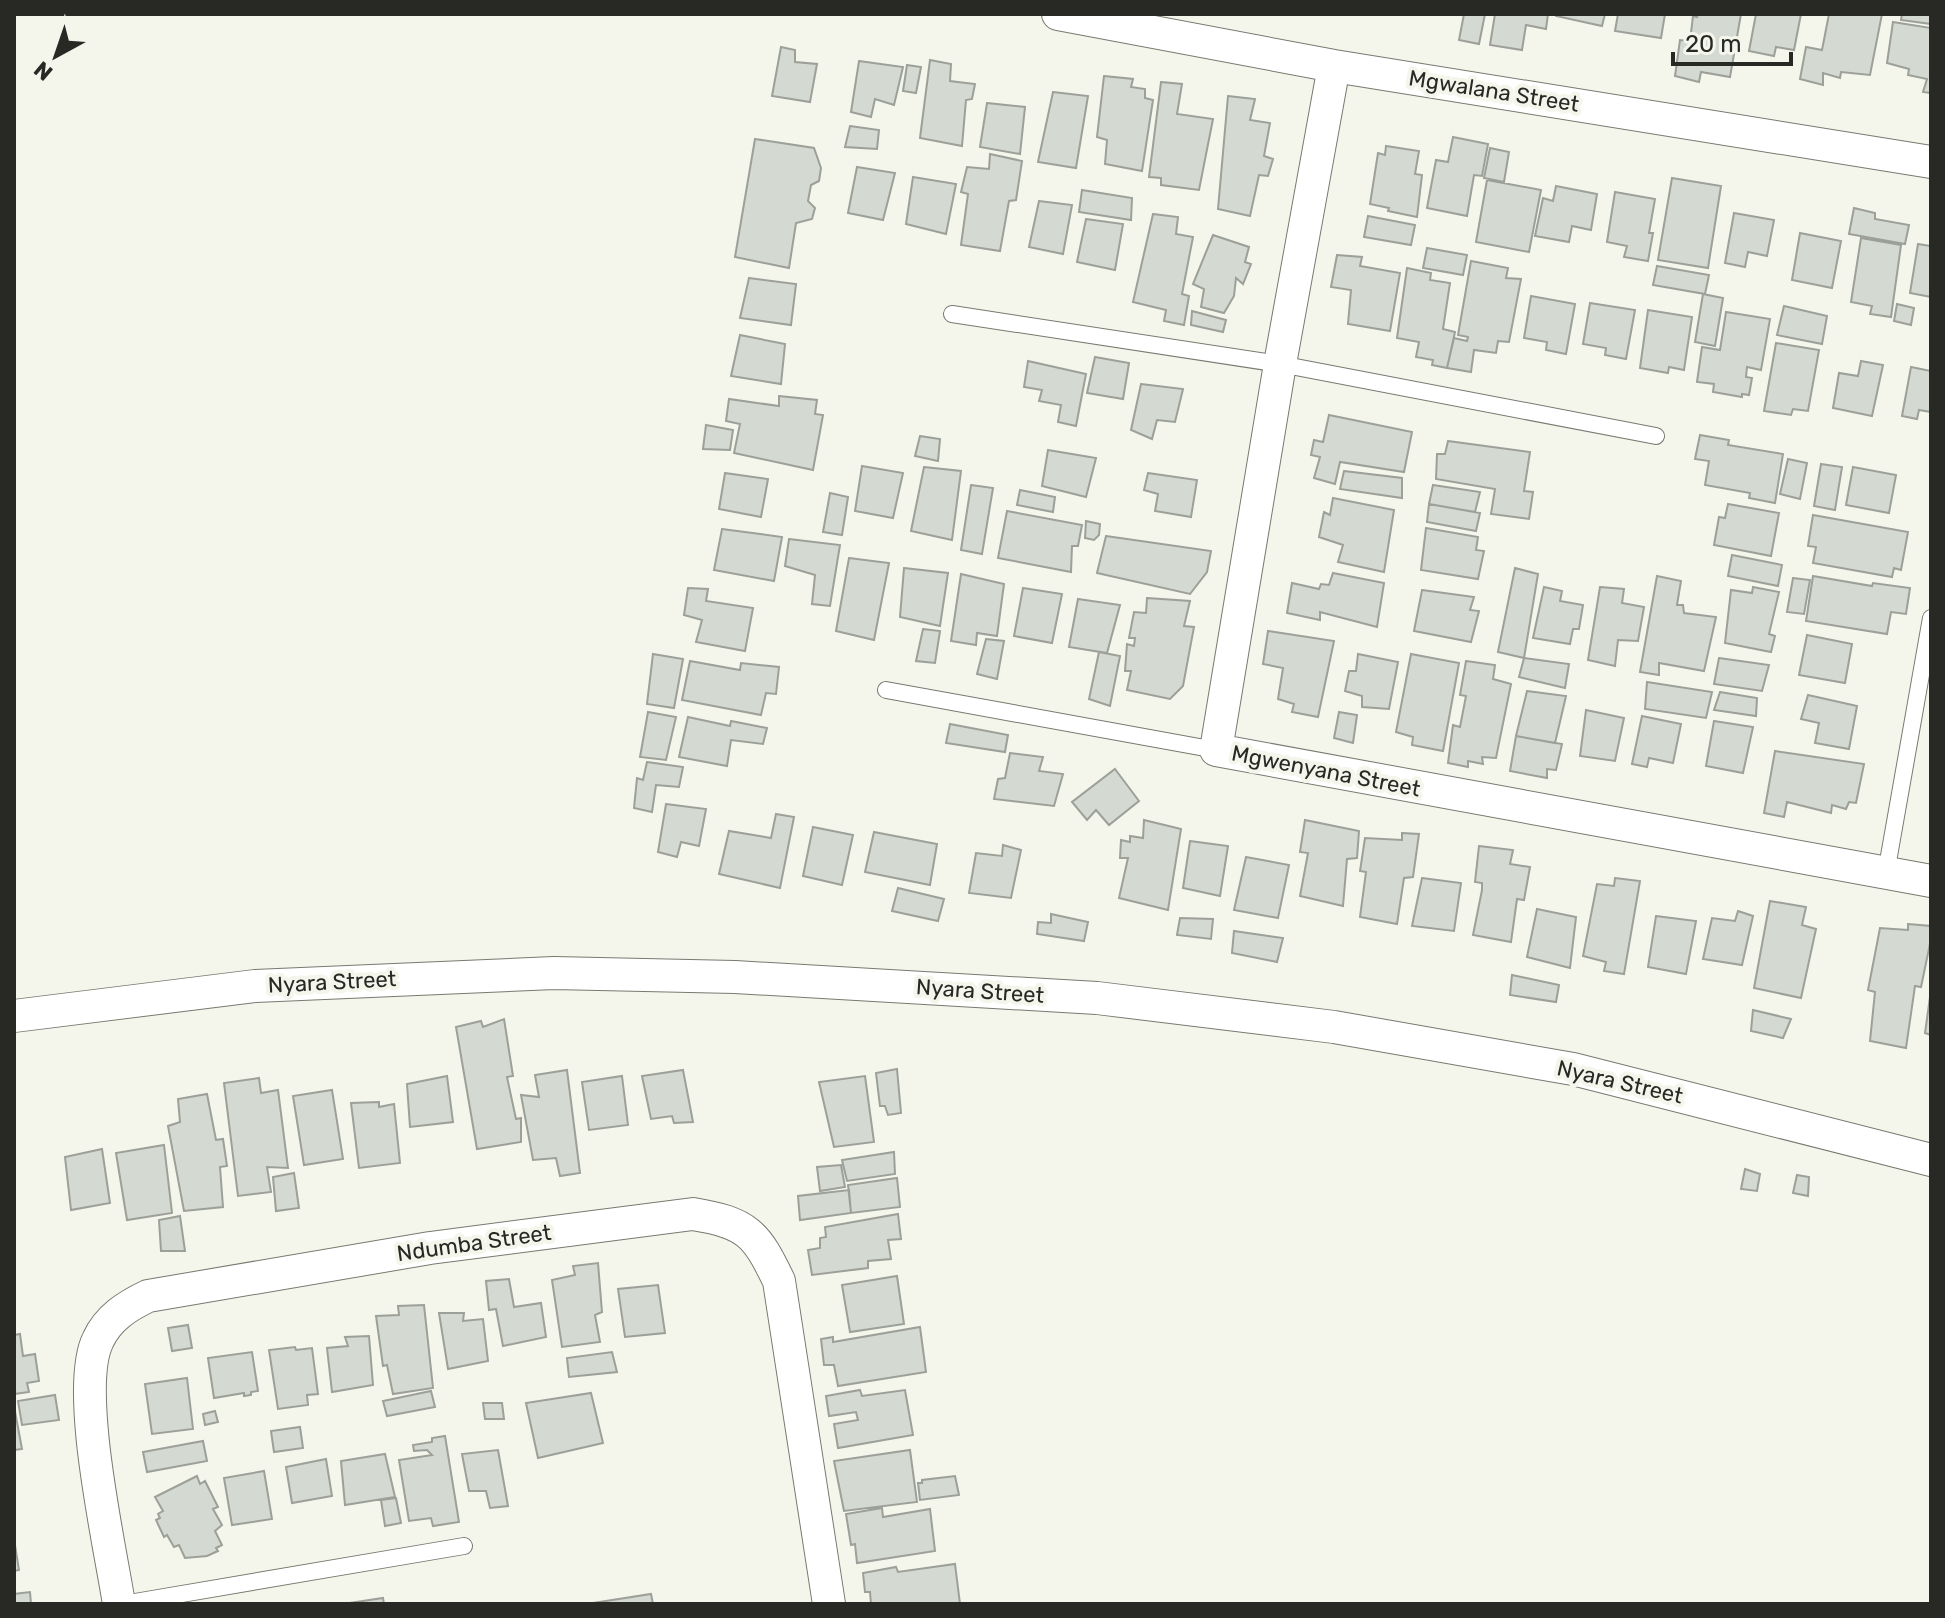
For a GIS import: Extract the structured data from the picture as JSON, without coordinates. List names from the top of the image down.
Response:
{
  "streets": {
    "street": [
      "Mgwalana Street",
      "Mgwenyana Street",
      "Nyara Street",
      "Ndumba Street"
    ]
  },
  "crossings": [
    ["Mgwalana Street", "Mgwenyana Street"]
  ],
  "scale_bar": "20 m",
  "north": "bottom left"
}
